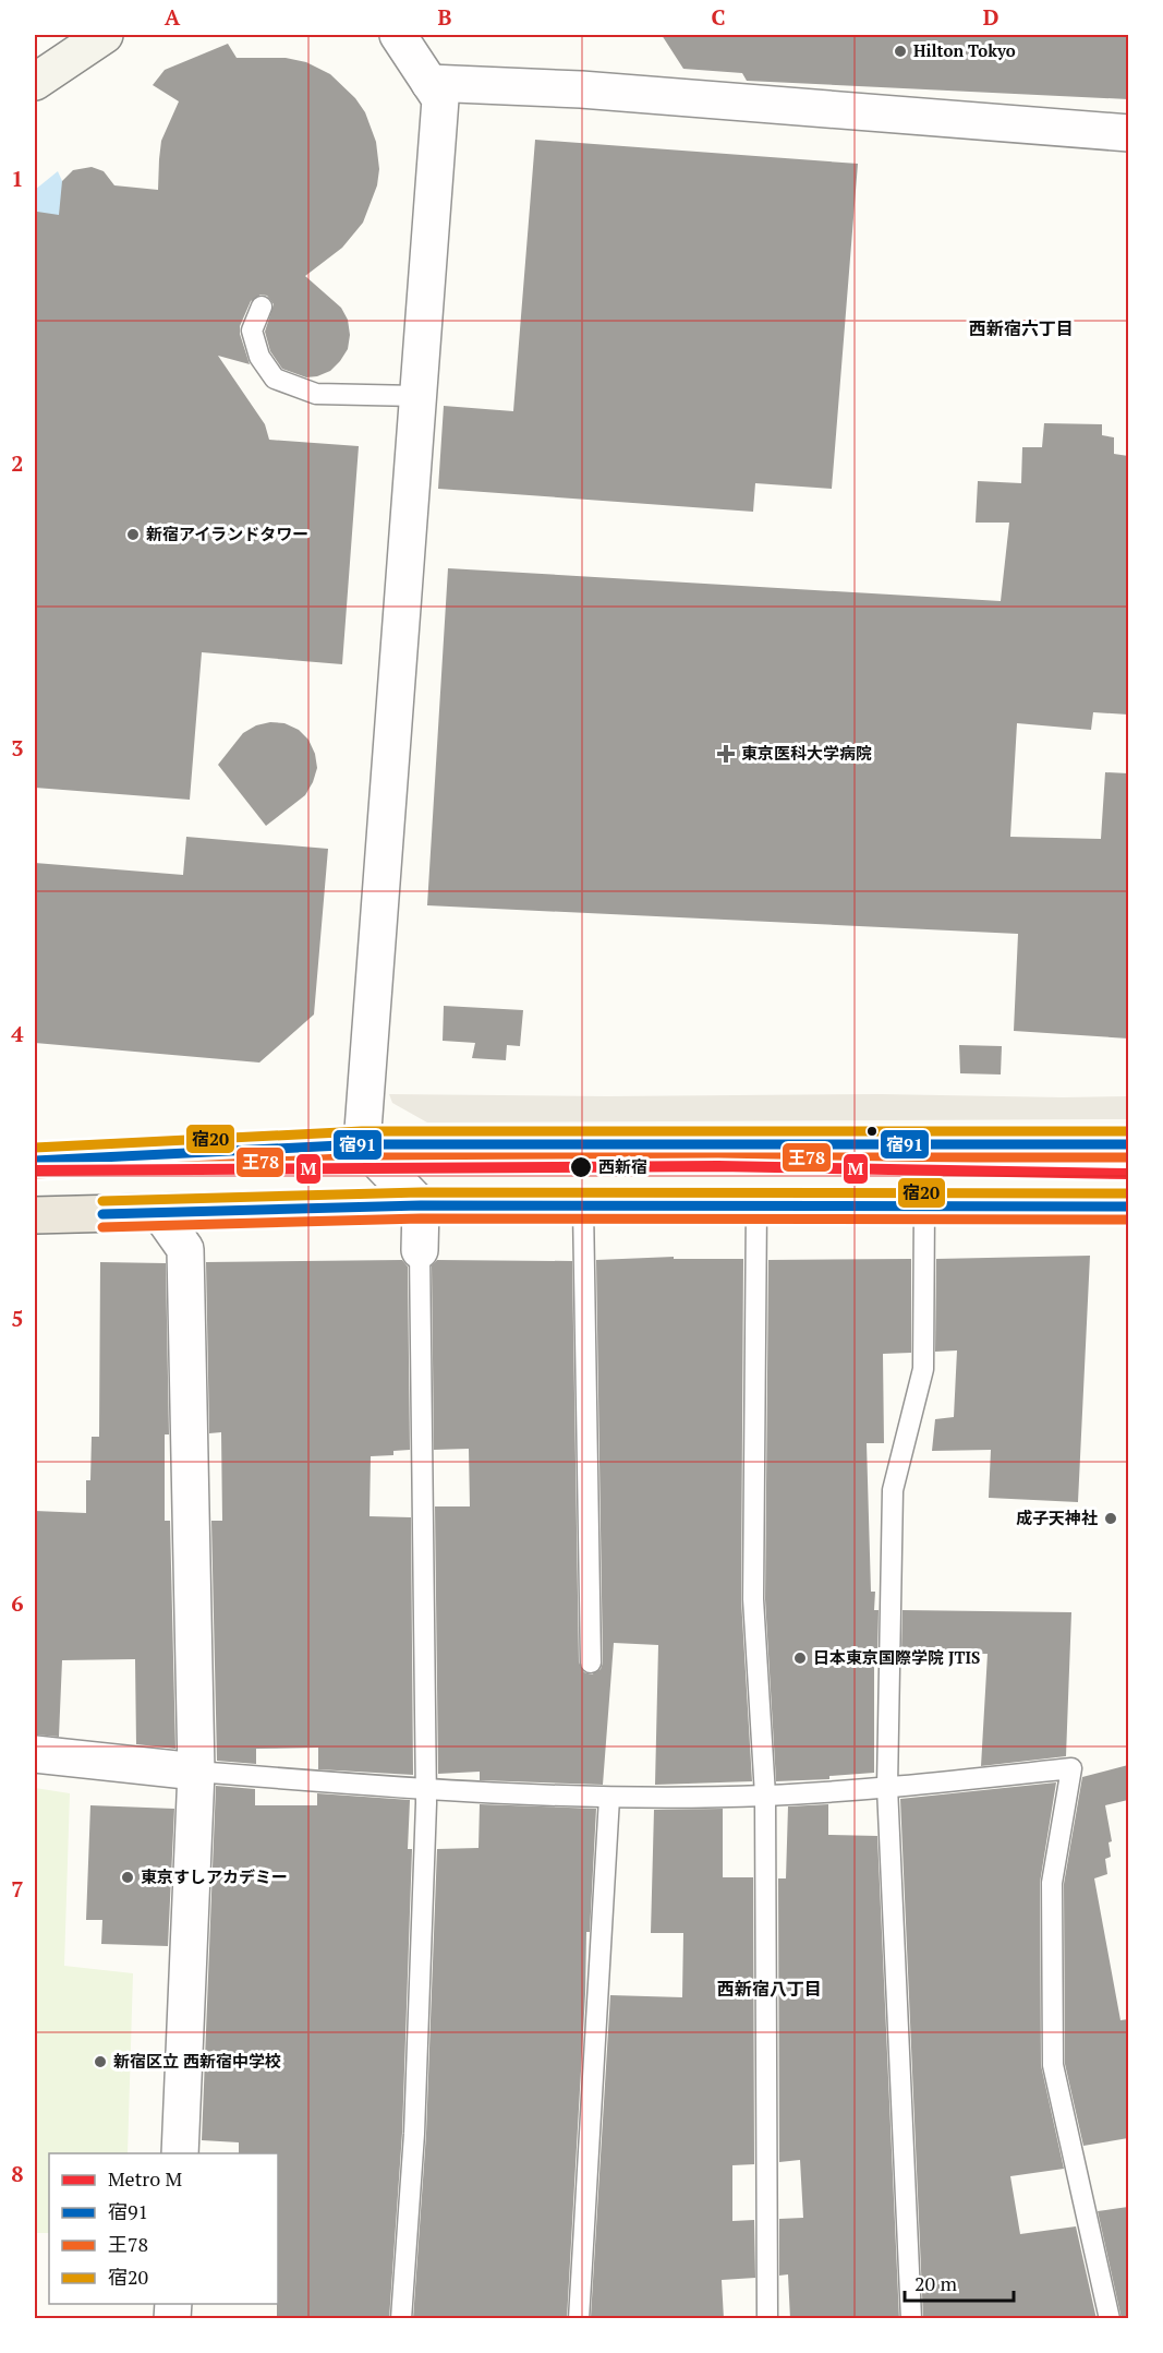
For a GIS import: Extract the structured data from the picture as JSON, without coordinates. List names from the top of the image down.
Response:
{
  "districts": ["西新宿六丁目", "西新宿八丁目"],
  "places": {
    "other": [
      "Hilton Tokyo",
      "新宿アイランドタワー",
      "西新宿",
      "成子天神社",
      "日本東京国際学院 JTIS",
      "東京すしアカデミー",
      "新宿区立 西新宿中学校"
    ],
    "health": ["東京医科大学病院"]
  },
  "lines": [
    "transit line 宿20",
    "transit line 宿91",
    "transit line 王78",
    "metro line M"
  ],
  "legend": [
    "Metro M",
    "宿91",
    "王78",
    "宿20"
  ],
  "scale_bar": "20 m",
  "grid": {
    "columns": [
      "A",
      "B",
      "C",
      "D"
    ],
    "rows": [
      "1",
      "2",
      "3",
      "4",
      "5",
      "6",
      "7",
      "8"
    ]
  }
}
